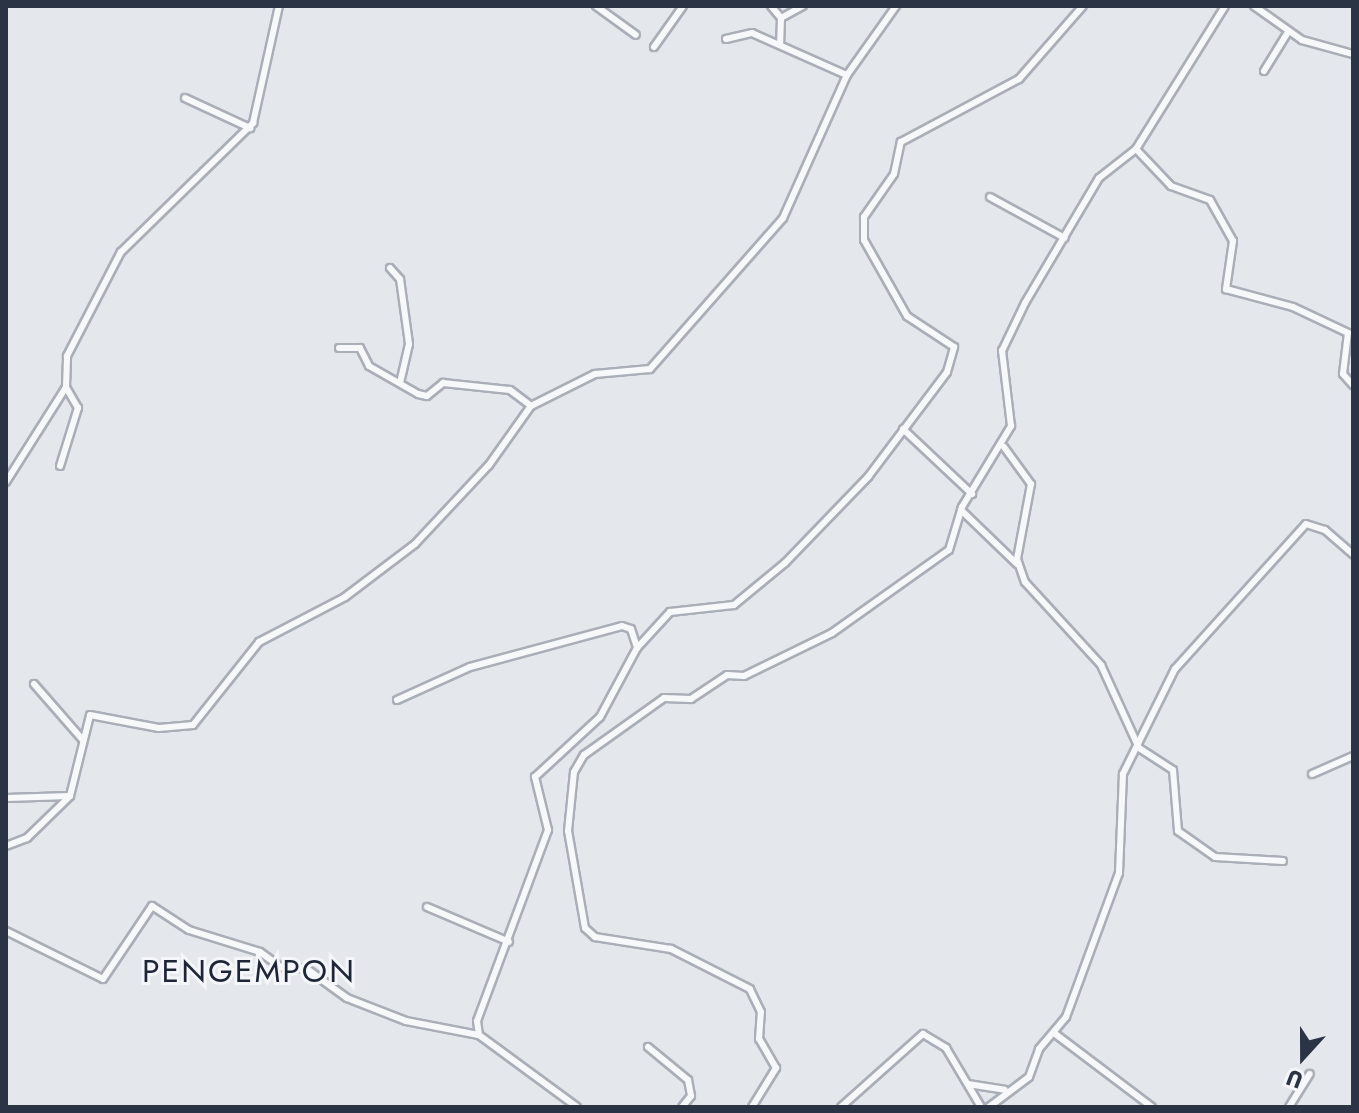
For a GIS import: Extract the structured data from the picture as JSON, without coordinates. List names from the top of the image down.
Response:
{
  "districts": ["PENGEMPON"],
  "north": "bottom"
}
